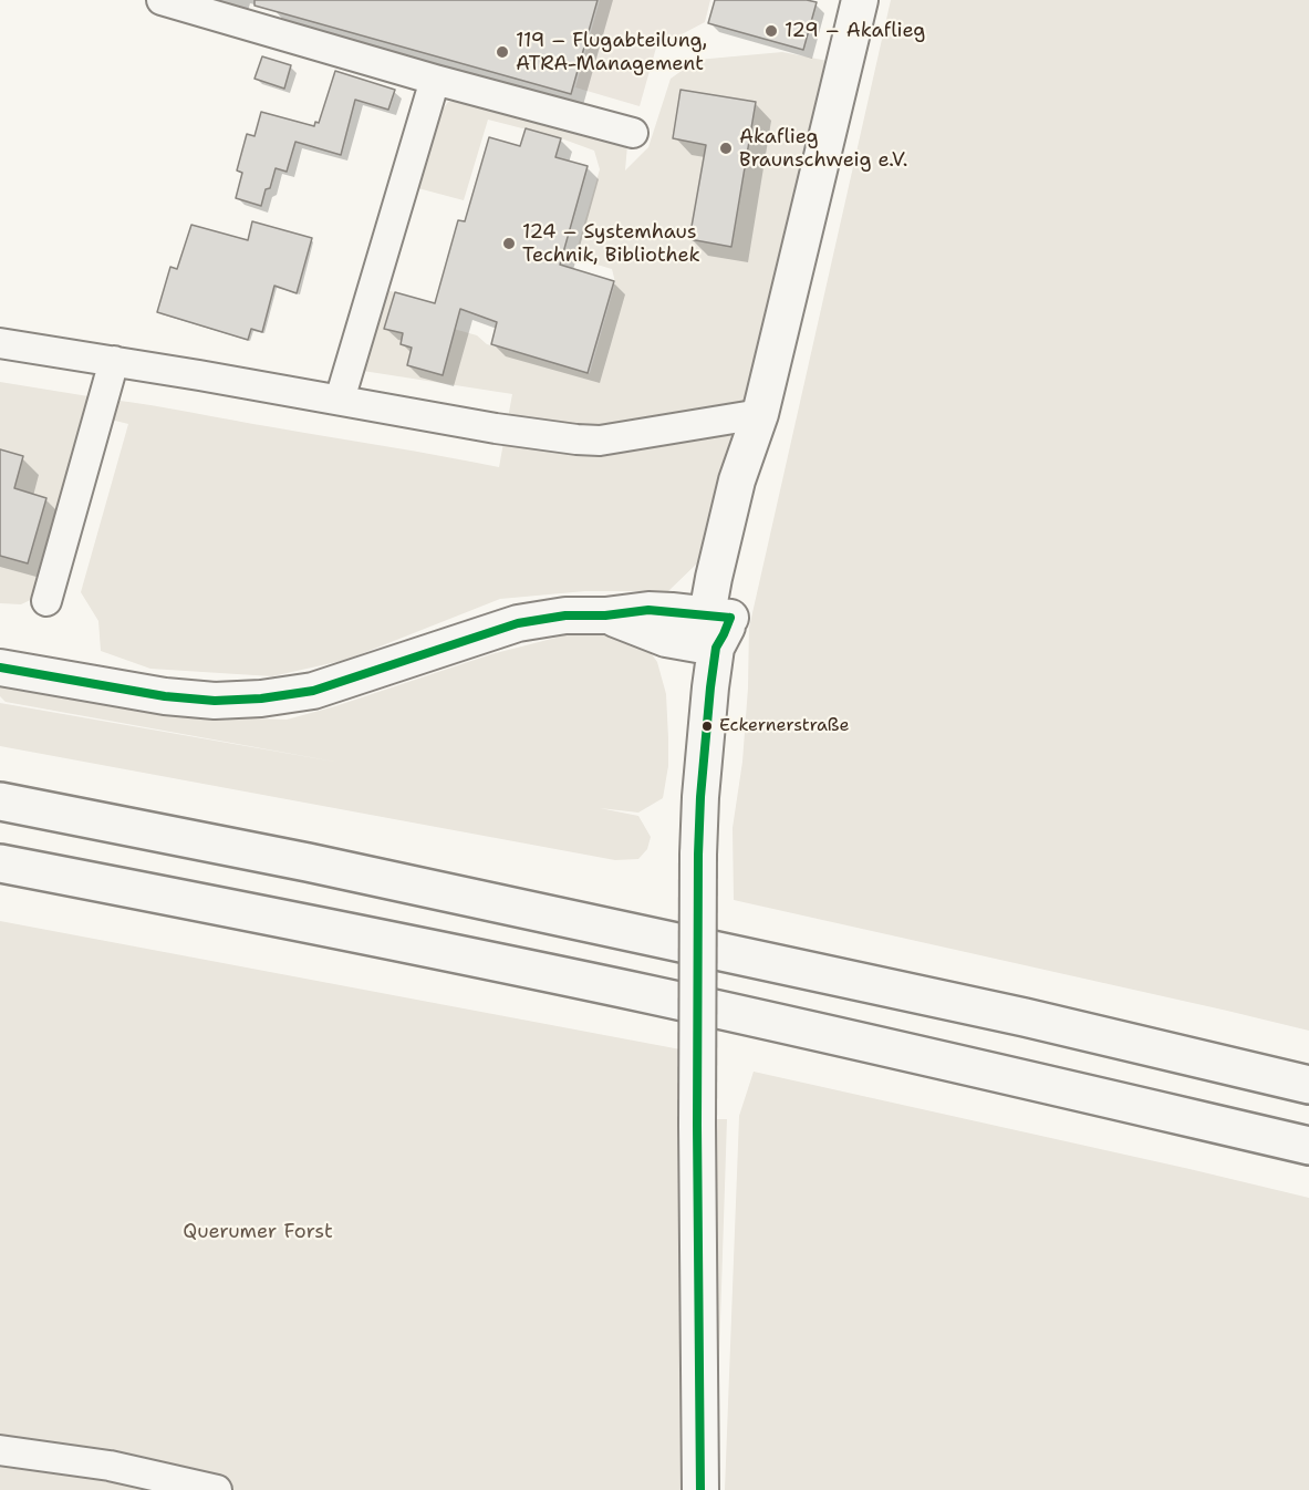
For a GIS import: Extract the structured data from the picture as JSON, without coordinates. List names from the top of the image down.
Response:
{
  "parks": ["Querumer Forst"],
  "places": [
    "129 – Akaflieg",
    "119 – Flugabteilung, ATRA-Management",
    "Akaflieg Braunschweig e.V.",
    "124 – Systemhaus Technik, Bibliothek",
    "Eckernerstraße"
  ]
}
